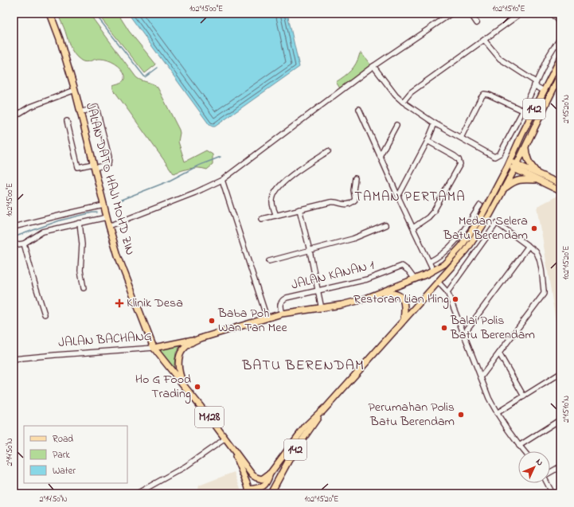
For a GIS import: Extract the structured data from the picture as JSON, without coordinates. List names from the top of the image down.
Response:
{
  "streets": {
    "main road": [
      "142",
      "JALAN DATO HAJI MOHD ZIN",
      "JALAN BACHANG",
      "M128"
    ],
    "street": ["JALAN KANAN 1"]
  },
  "crossings": [
    ["142", "JALAN KANAN 1"],
    ["142", "JALAN BACHANG"],
    ["JALAN DATO HAJI MOHD ZIN", "JALAN BACHANG"],
    ["JALAN DATO HAJI MOHD ZIN", "M128"],
    ["JALAN BACHANG", "M128"]
  ],
  "districts": ["TAMAN PERTAMA", "BATU BERENDAM"],
  "places": {
    "other": [
      "Medan Selera Batu Berendam",
      "Restoran Lian Hing",
      "Baba Poh Wan Tan Mee",
      "Balai Polis Batu Berendam",
      "Ho G Food Trading",
      "Perumahan Polis Batu Berendam"
    ],
    "health": ["Klinik Desa"]
  },
  "legend": ["Road", "Park", "Water"],
  "north": "top right",
  "coordinates": [
    "102°15'00\"E",
    "102°15'10\"E",
    "2°15'20\"N",
    "102°15'20\"E",
    "2°15'10\"N",
    "2°14'50\"N"
  ]
}
